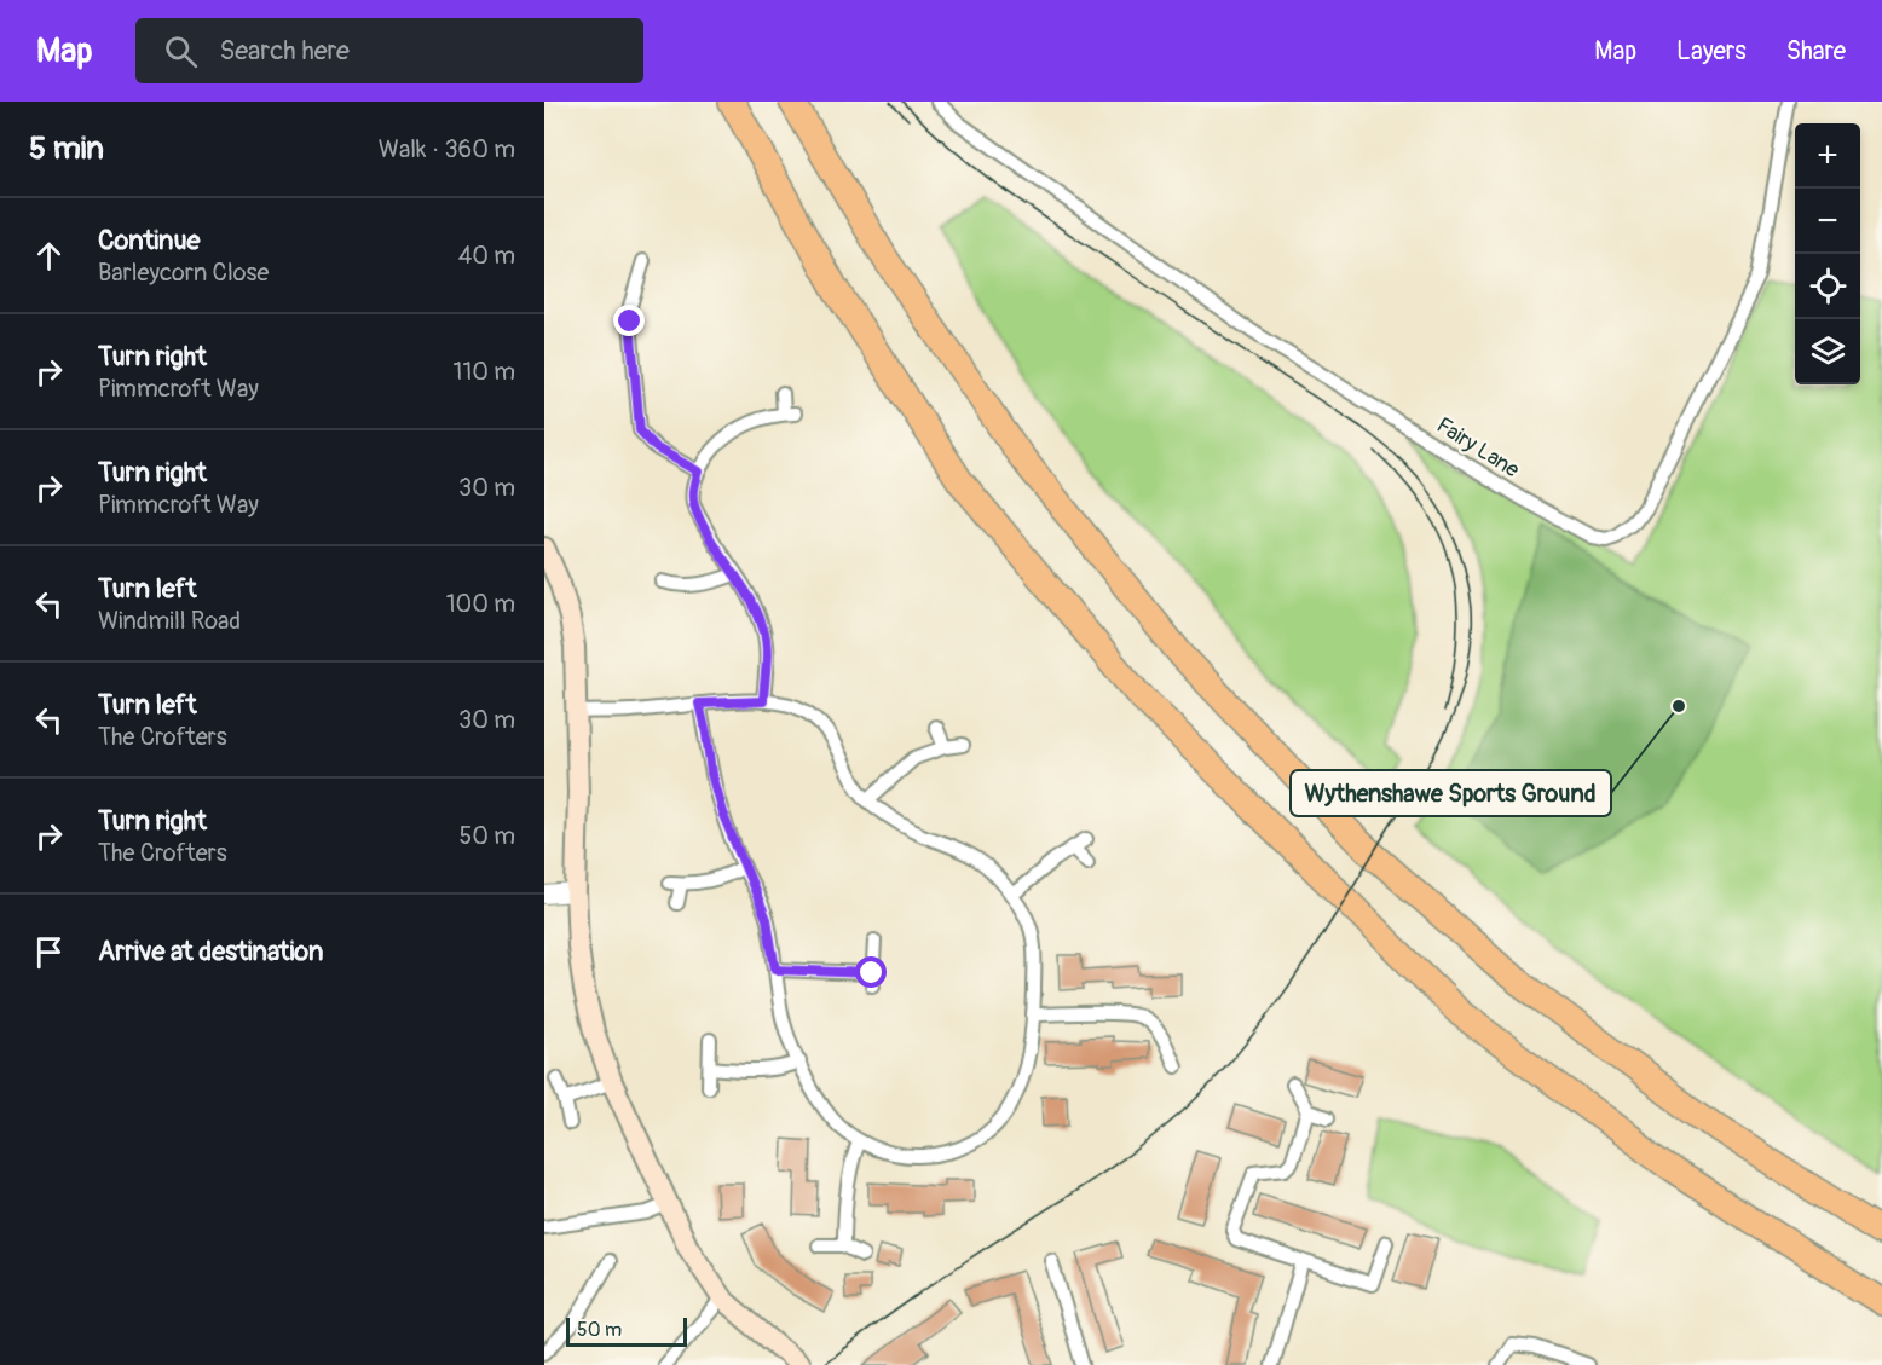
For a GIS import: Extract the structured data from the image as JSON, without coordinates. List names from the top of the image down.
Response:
{
  "streets": {
    "street": ["Fairy Lane"]
  },
  "places": ["Wythenshawe Sports Ground"],
  "scale_bar": "50 m",
  "page": {
    "header": "Map",
    "search": "Search here",
    "nav": ["Map", "Layers", "Share"],
    "heading": ["5 min", "Walk · 360 m"],
    "map_buttons": ["+", "−"],
    "list": [
      ["Continue", "Barleycorn Close", "40 m"],
      ["Turn right", "Pimmcroft Way", "110 m"],
      ["Turn right", "Pimmcroft Way", "30 m"],
      ["Turn left", "Windmill Road", "100 m"],
      ["Turn left", "The Crofters", "30 m"],
      ["Turn right", "The Crofters", "50 m"],
      "Arrive at destination"
    ],
    "scale": "50 m"
  }
}
